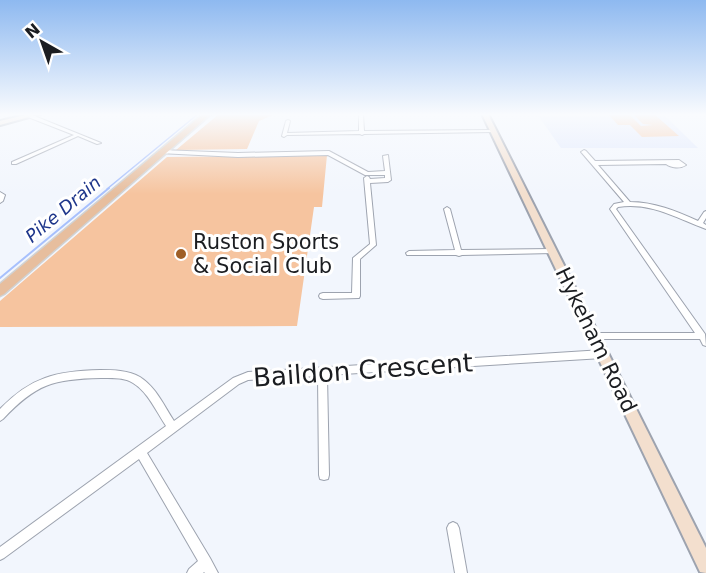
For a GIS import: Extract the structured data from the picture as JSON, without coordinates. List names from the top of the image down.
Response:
{
  "streets": {
    "street": ["Hykeham Road", "Baildon Crescent"]
  },
  "crossings": [
    ["Hykeham Road", "Baildon Crescent"]
  ],
  "water": ["Pike Drain"],
  "places": ["Ruston Sports & Social Club"],
  "north": "top left"
}
